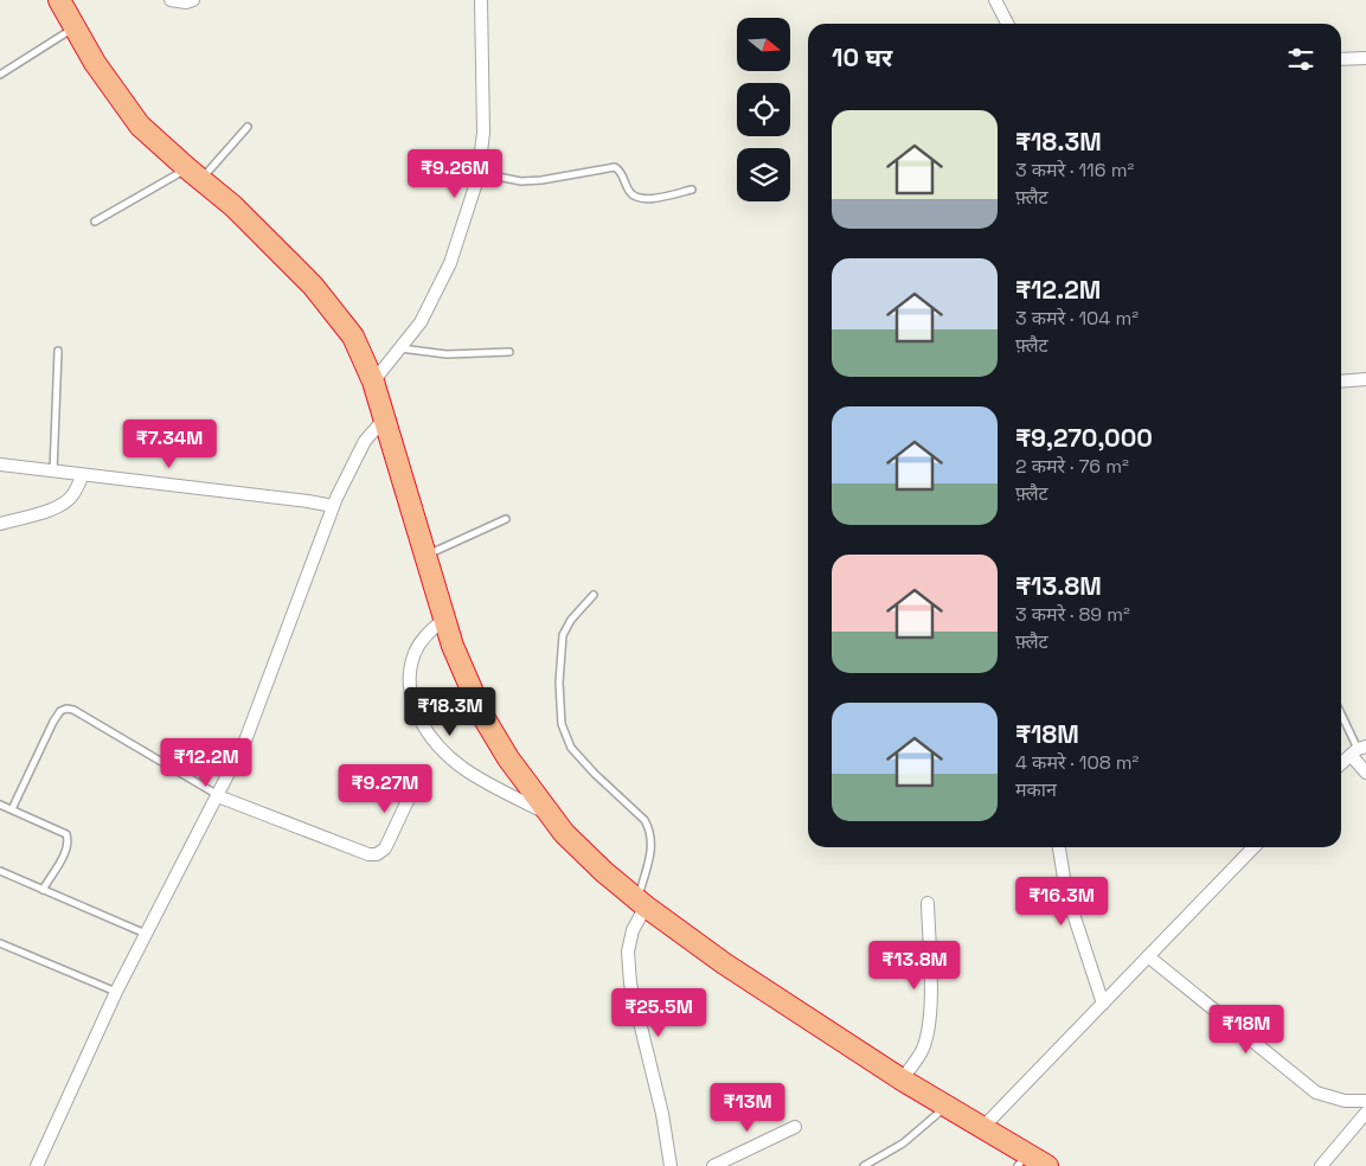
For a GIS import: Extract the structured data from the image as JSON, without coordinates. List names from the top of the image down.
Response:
{
  "north": "right",
  "page": {
    "heading": "10 घर",
    "list": [
      {
        "name": "₹18.3M",
        "note": "3 कमरे · 116 m² · फ़्लैट"
      },
      {
        "name": "₹12.2M",
        "note": "3 कमरे · 104 m² · फ़्लैट"
      },
      {
        "name": "₹9,270,000",
        "note": "2 कमरे · 76 m² · फ़्लैट"
      },
      {
        "name": "₹13.8M",
        "note": "3 कमरे · 89 m² · फ़्लैट"
      },
      {
        "name": "₹18M",
        "note": "4 कमरे · 108 m² · मकान"
      }
    ],
    "price": [
      "₹9.26M",
      "₹7.34M",
      "₹18.3M",
      "₹12.2M",
      "₹9.27M",
      "₹16.3M",
      "₹13.8M",
      "₹25.5M",
      "₹18M",
      "₹13M"
    ]
  }
}
